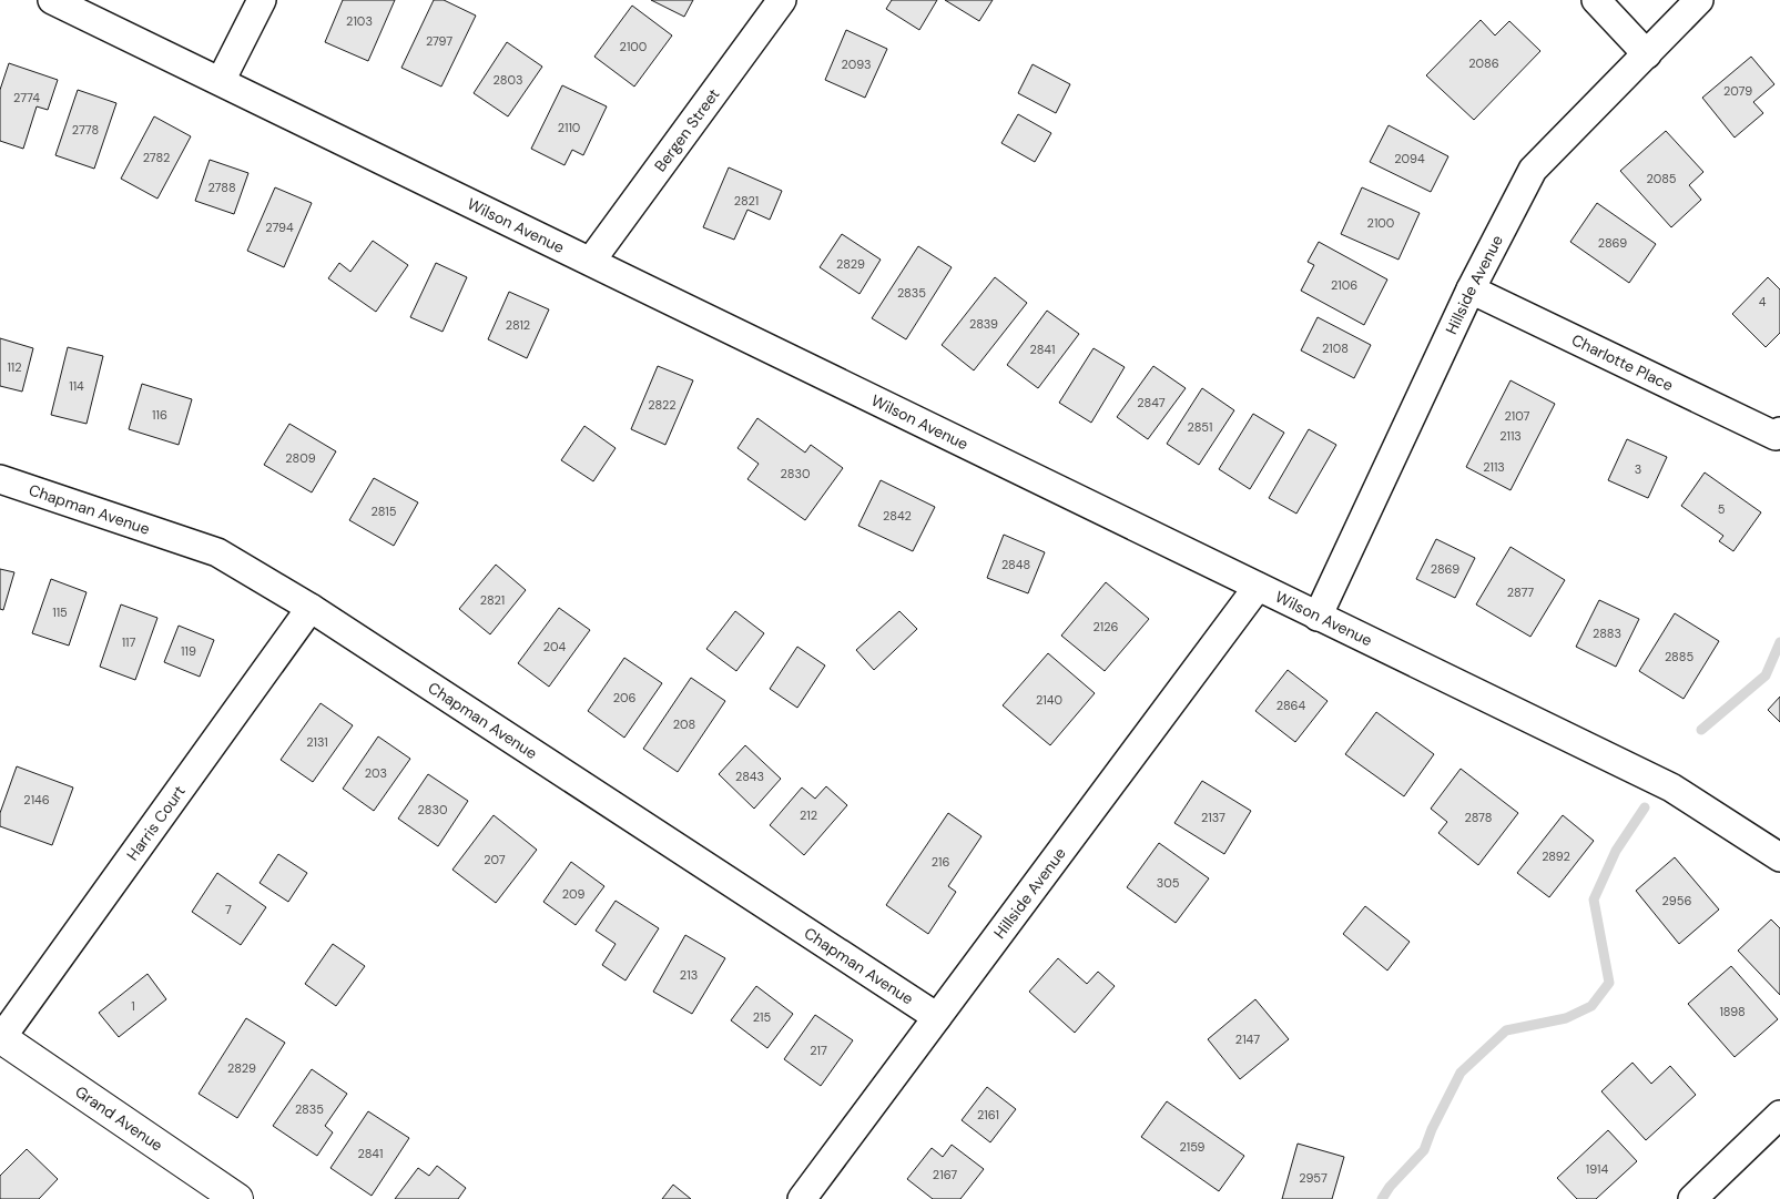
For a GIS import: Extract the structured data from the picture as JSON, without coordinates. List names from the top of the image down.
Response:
{
  "streets": {
    "street": [
      "Bergen Street",
      "Wilson Avenue",
      "Hillside Avenue",
      "Charlotte Place",
      "Chapman Avenue",
      "Harris Court",
      "Grand Avenue"
    ]
  },
  "crossings": [
    ["Bergen Street", "Wilson Avenue"],
    ["Wilson Avenue", "Hillside Avenue"],
    ["Hillside Avenue", "Charlotte Place"],
    ["Hillside Avenue", "Chapman Avenue"],
    ["Chapman Avenue", "Harris Court"],
    ["Harris Court", "Grand Avenue"]
  ],
  "house_numbers": [
    "2103",
    "2797",
    "2100",
    "2086",
    "2093",
    "2803",
    "2079",
    "2774",
    "2110",
    "2778",
    "2782",
    "2094",
    "2085",
    "2788",
    "2821",
    "2100",
    "2794",
    "2869",
    "2829",
    "2106",
    "2835",
    "4",
    "2839",
    "2812",
    "2108",
    "2841",
    "112",
    "114",
    "2847",
    "2822",
    "116",
    "2107",
    "2851",
    "2113",
    "2809",
    "2113",
    "3",
    "2830",
    "5",
    "2815",
    "2842",
    "2848",
    "2869",
    "2877",
    "2821",
    "115",
    "2126",
    "2883",
    "117",
    "204",
    "119",
    "2885",
    "206",
    "2140",
    "2864",
    "208",
    "2131",
    "203",
    "2843",
    "2146",
    "2830",
    "212",
    "2137",
    "2878",
    "2892",
    "207",
    "216",
    "305",
    "209",
    "2956",
    "7",
    "213",
    "1",
    "1898",
    "215",
    "2147",
    "217",
    "2829",
    "2835",
    "2161",
    "2159",
    "2841",
    "1914",
    "2167",
    "2957"
  ]
}
